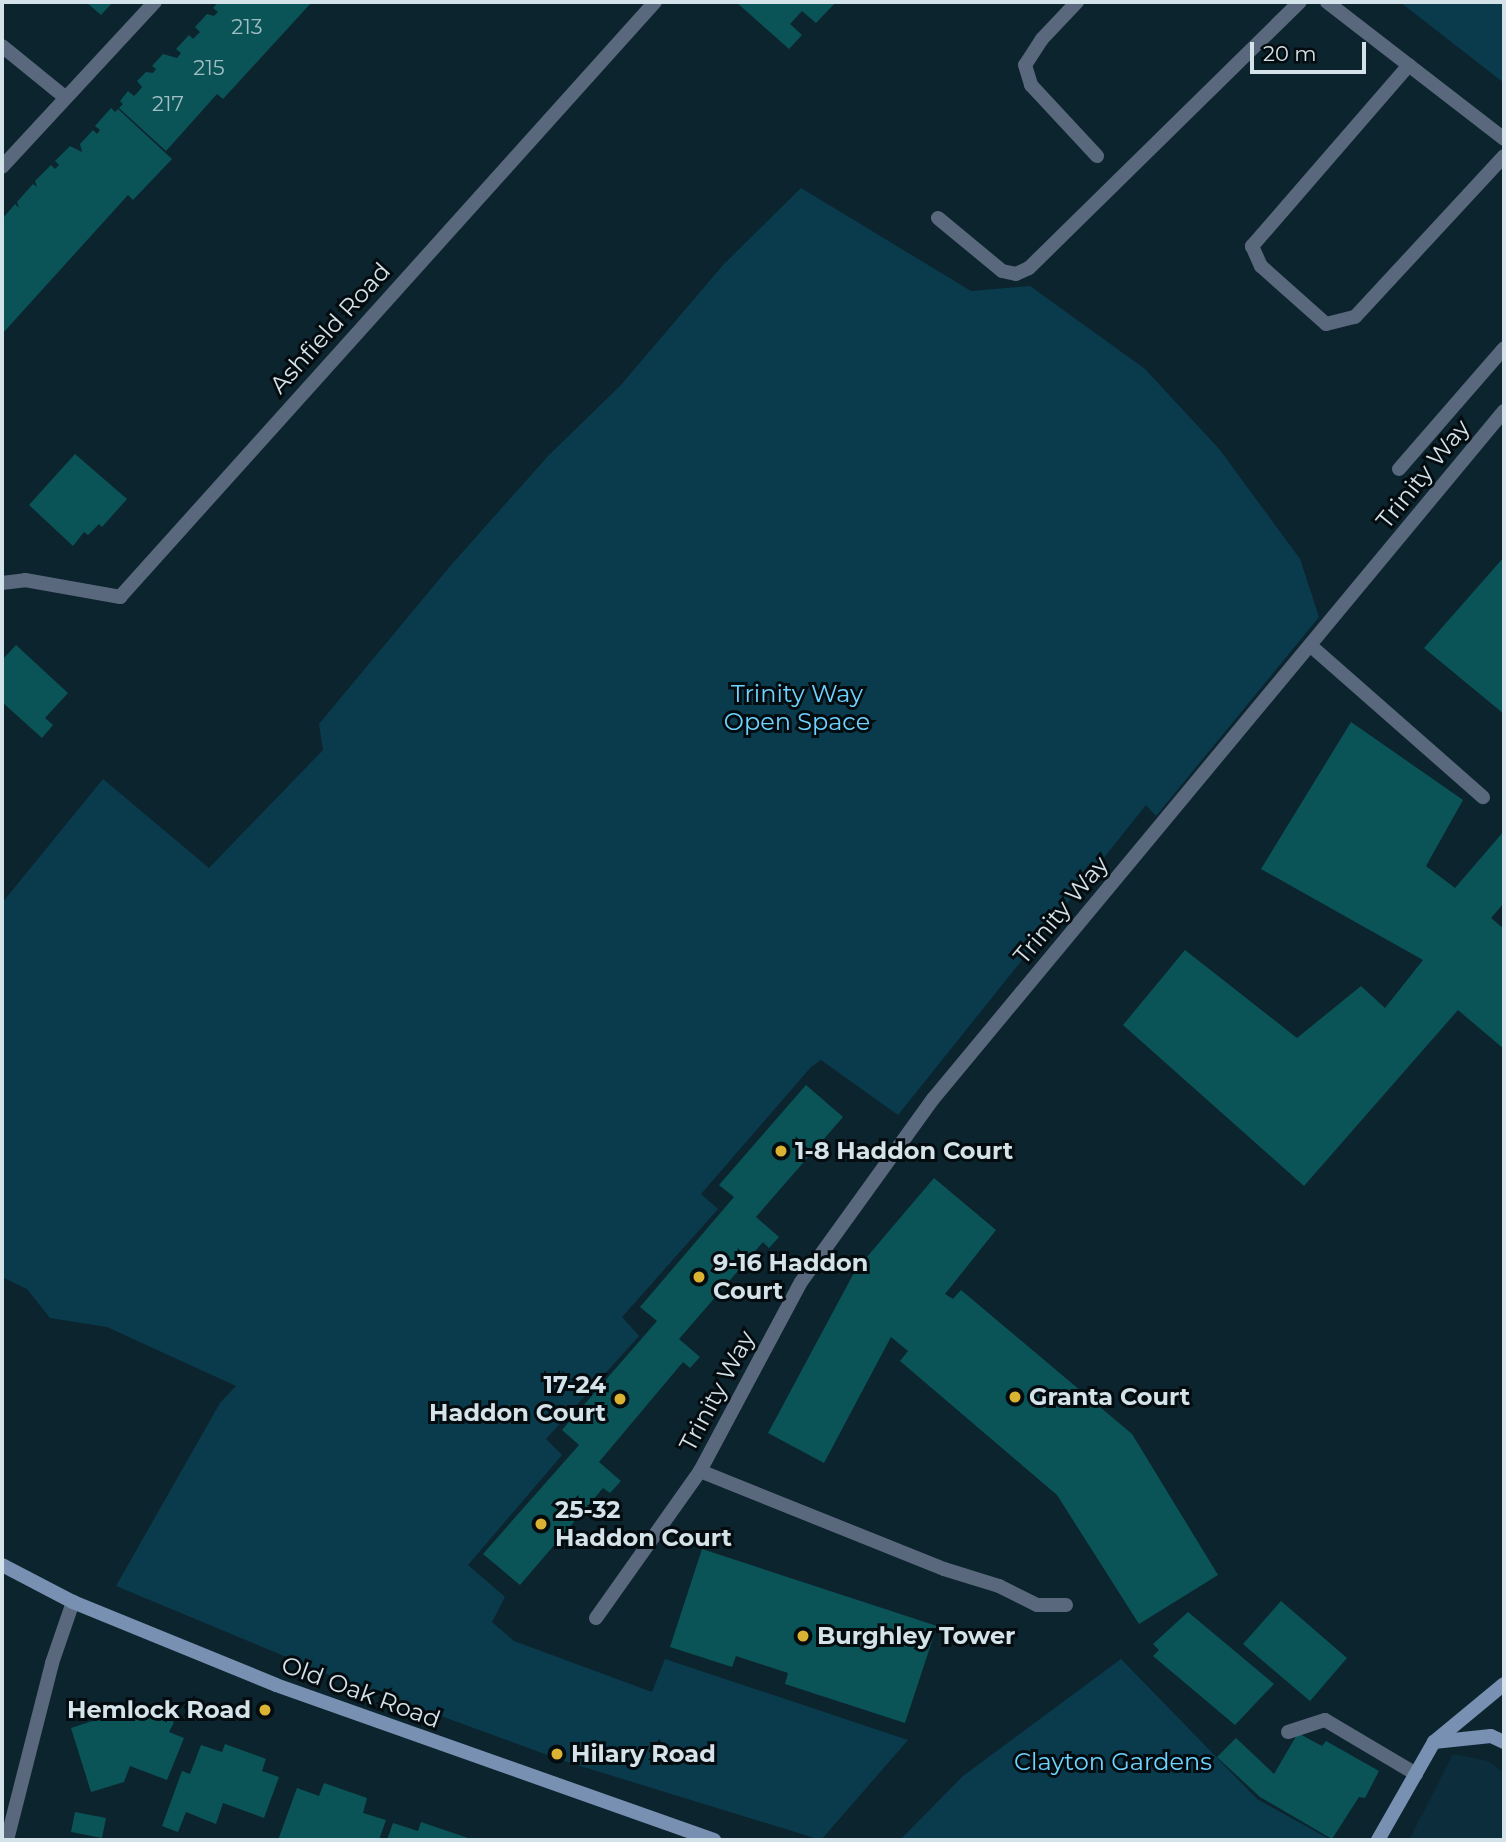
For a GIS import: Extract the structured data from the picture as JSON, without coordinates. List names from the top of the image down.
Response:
{
  "streets": {
    "street": ["Ashfield Road", "Trinity Way", "Old Oak Road"]
  },
  "parks": ["Trinity Way Open Space", "Clayton Gardens"],
  "places": [
    "1-8 Haddon Court",
    "9-16 Haddon Court",
    "Granta Court",
    "17-24 Haddon Court",
    "25-32 Haddon Court",
    "Burghley Tower",
    "Hemlock Road",
    "Hilary Road"
  ],
  "house_numbers": ["213", "215", "217"],
  "scale_bar": "20 m"
}
